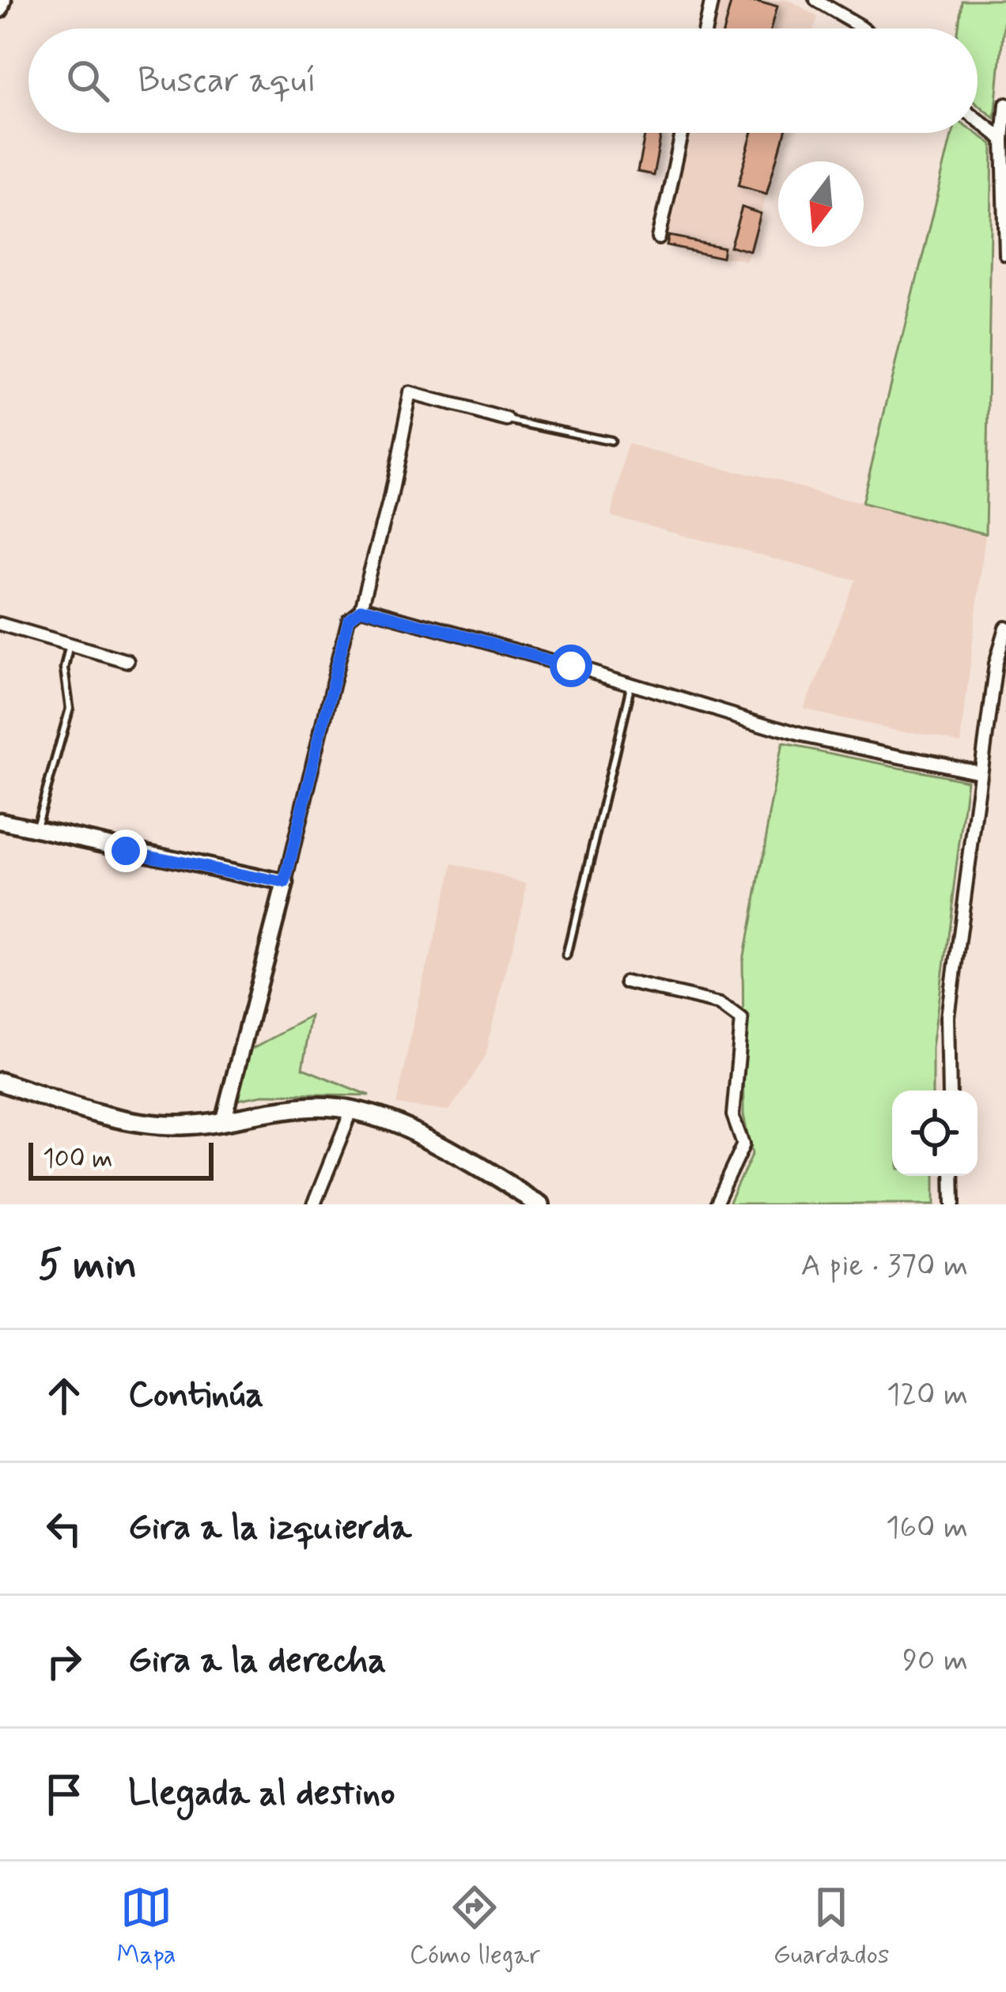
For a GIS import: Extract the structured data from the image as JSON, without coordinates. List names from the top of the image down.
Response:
{
  "scale_bar": "100 m",
  "north": "bottom",
  "page": {
    "search": "Buscar aquí",
    "scale": "100 m",
    "heading": ["5 min", "A pie · 370 m"],
    "list": [
      ["Continúa", "120 m"],
      ["Gira a la izquierda", "160 m"],
      ["Gira a la derecha", "90 m"],
      "Llegada al destino"
    ],
    "nav": ["Mapa", "Cómo llegar", "Guardados"]
  }
}
